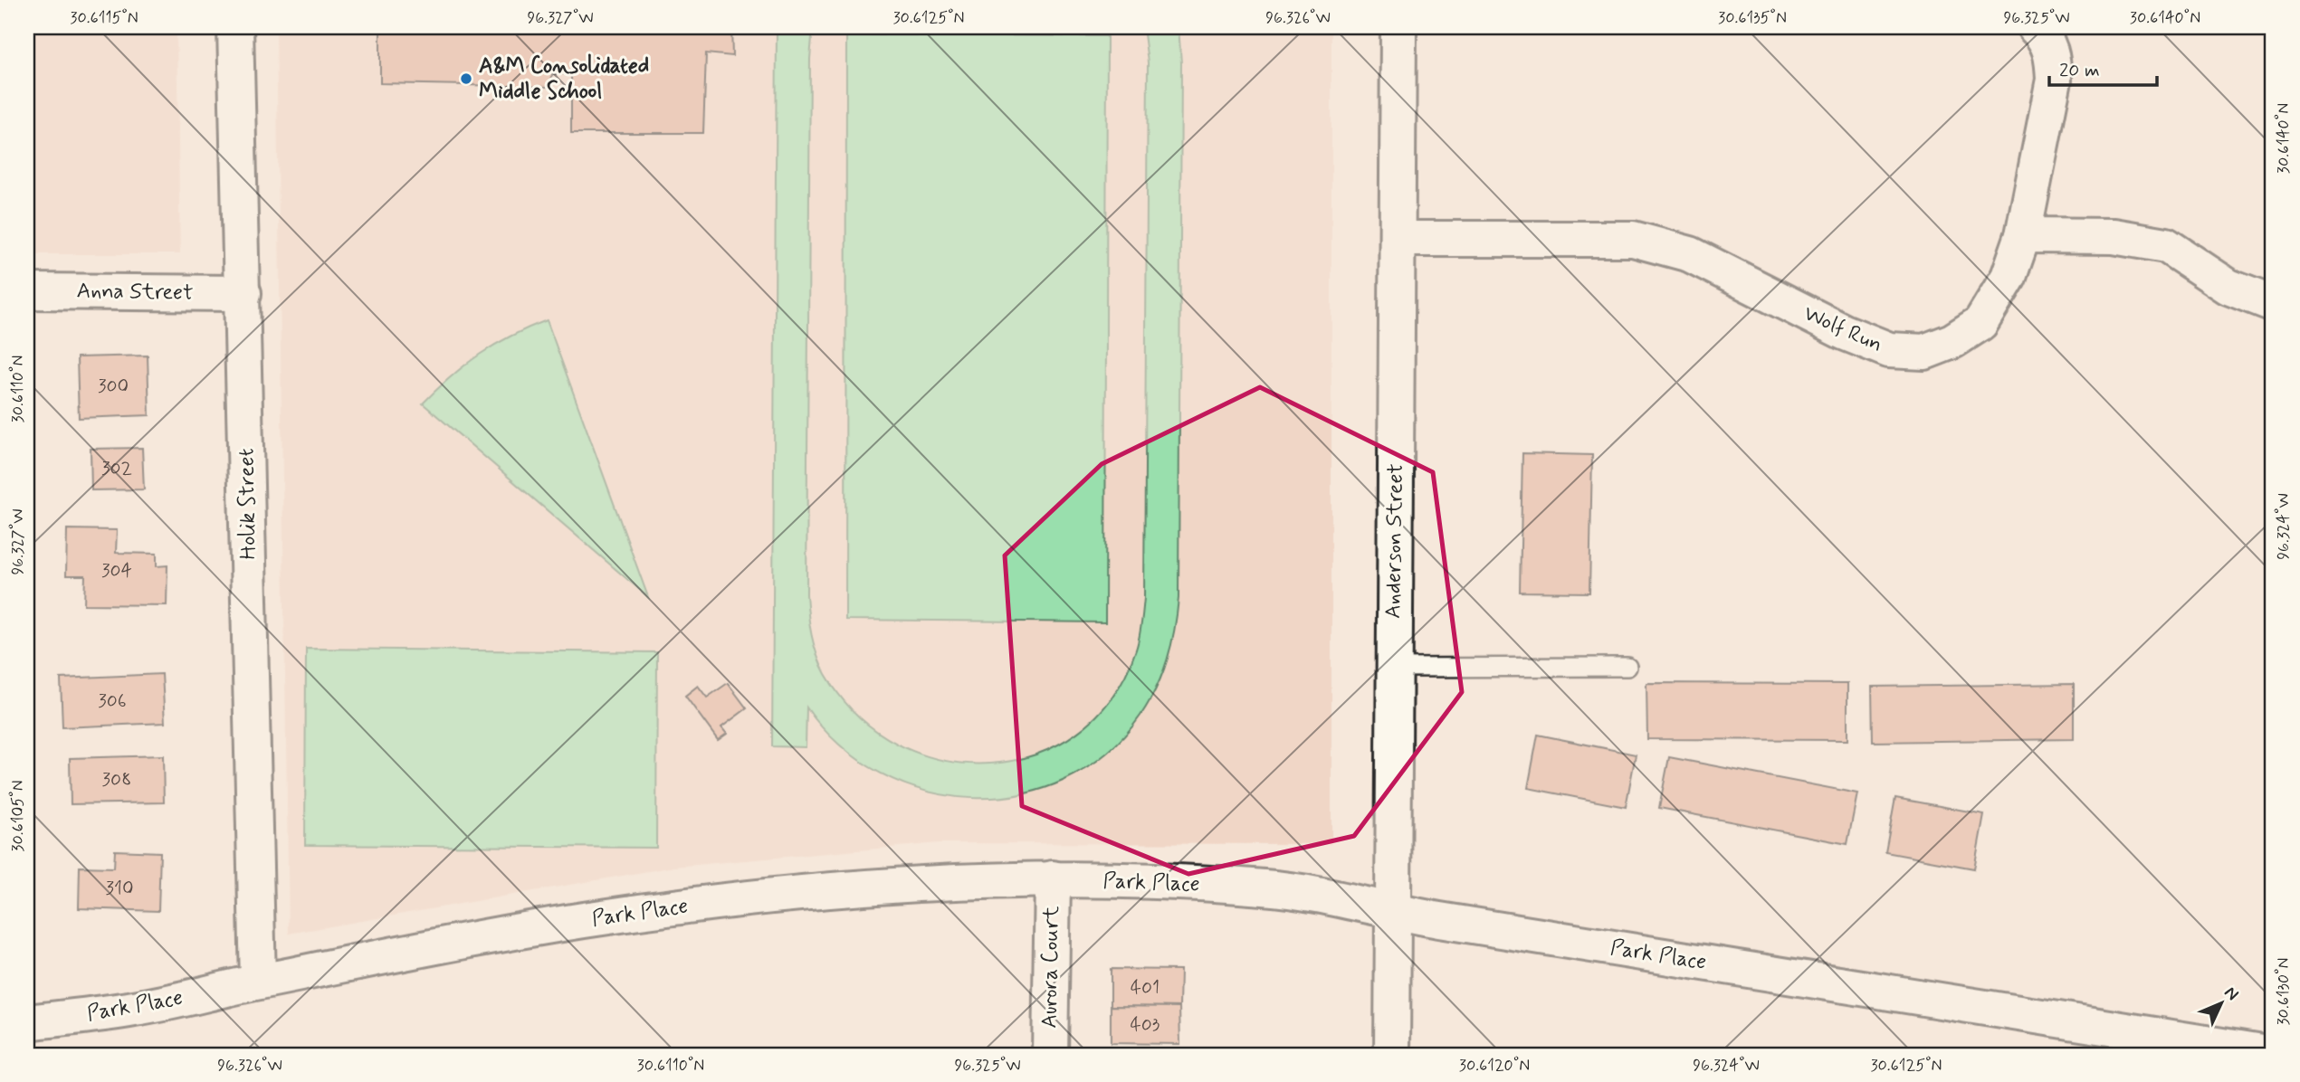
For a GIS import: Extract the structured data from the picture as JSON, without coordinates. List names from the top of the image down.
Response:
{
  "streets": {
    "street": [
      "Anna Street",
      "Wolf Run",
      "Holik Street",
      "Anderson Street",
      "Park Place",
      "Aurora Court"
    ]
  },
  "crossings": [
    ["Anna Street", "Holik Street"],
    ["Wolf Run", "Anderson Street"],
    ["Holik Street", "Park Place"],
    ["Anderson Street", "Park Place"],
    ["Park Place", "Aurora Court"]
  ],
  "places": ["A&M Consolidated Middle School"],
  "house_numbers": [
    "300",
    "302",
    "304",
    "306",
    "308",
    "310",
    "401",
    "403"
  ],
  "scale_bar": "20 m",
  "north": "top right",
  "coordinates": [
    "30.6115°N",
    "96.327°W",
    "30.6125°N",
    "96.326°W",
    "30.6135°N",
    "96.325°W",
    "30.6140°N",
    "30.6110°N",
    "96.324°W",
    "30.6105°N",
    "30.6130°N",
    "30.6120°N"
  ]
}
